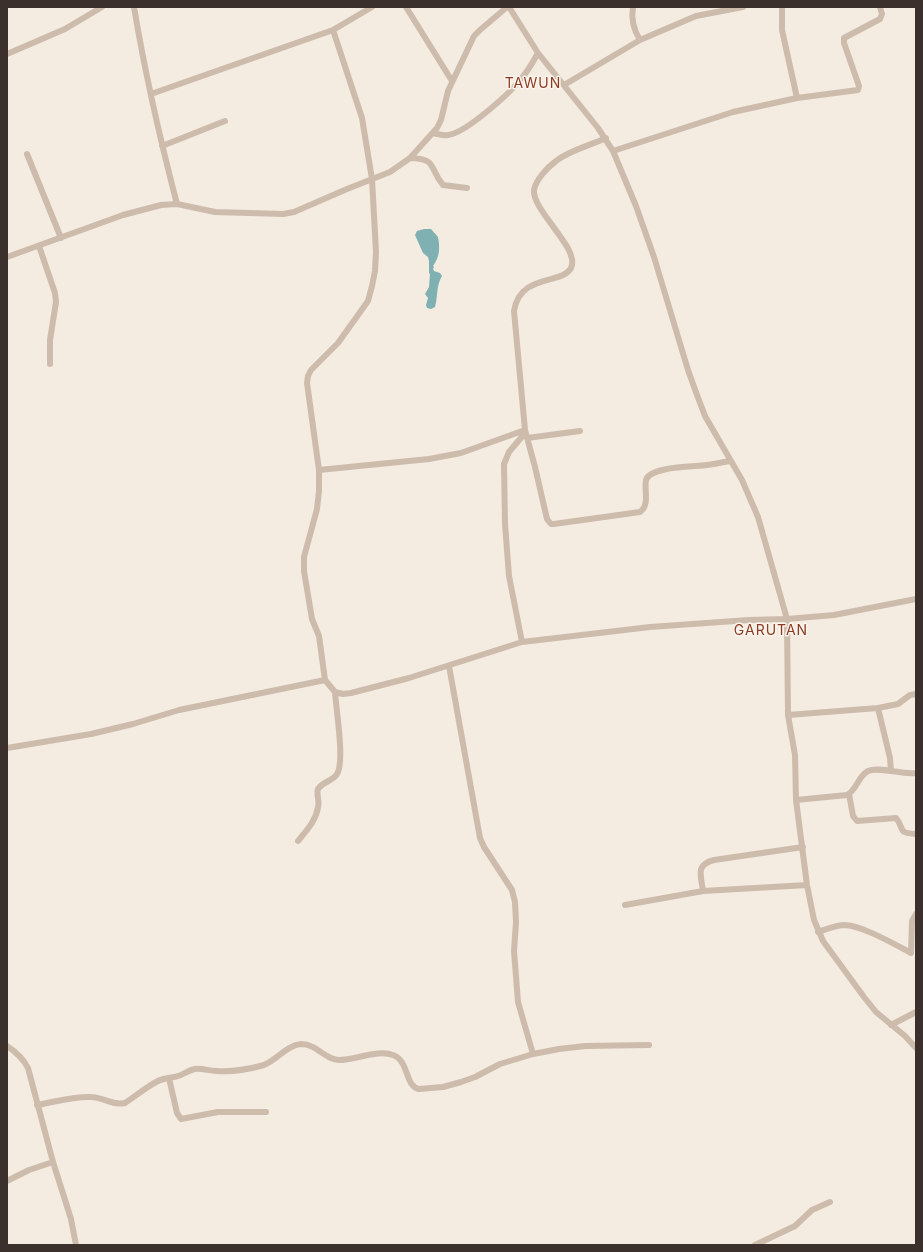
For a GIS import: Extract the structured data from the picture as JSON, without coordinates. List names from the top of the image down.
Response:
{
  "districts": ["TAWUN", "GARUTAN"]
}
